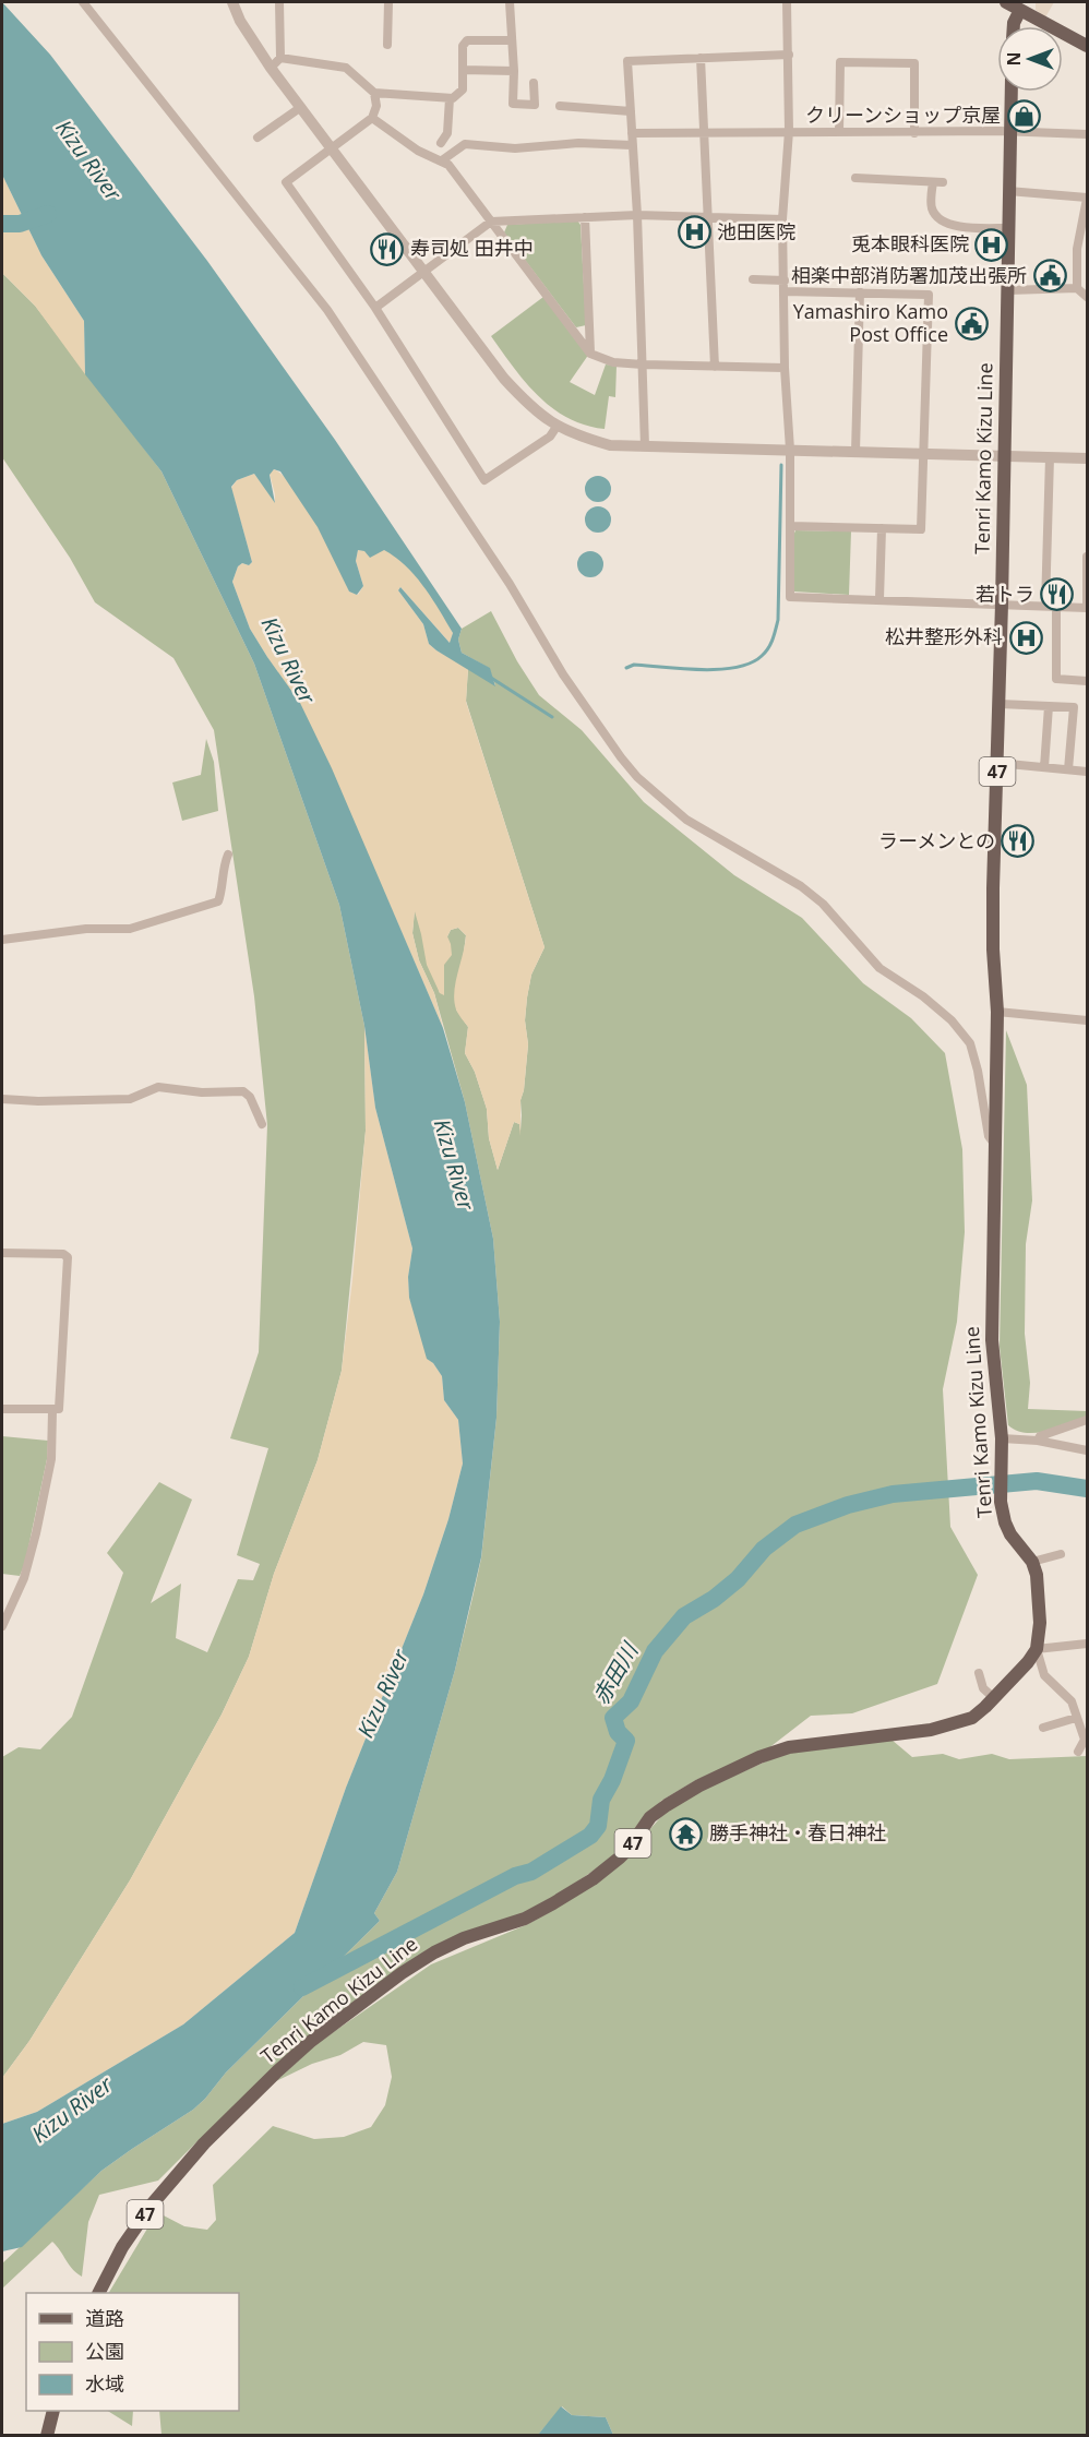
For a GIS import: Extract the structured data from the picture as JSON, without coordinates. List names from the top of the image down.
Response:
{
  "streets": {
    "main road": ["Tenri Kamo Kizu Line", "47"]
  },
  "water": ["Kizu River", "赤田川"],
  "places": {
    "shop": ["クリーンショップ京屋"],
    "hospital": ["池田医院", "兎本眼科医院", "松井整形外科"],
    "restaurant": ["寿司処 田井中", "若トラ", "ラーメンとの"],
    "public building": ["相楽中部消防署加茂出張所", "Yamashiro Kamo Post Office"],
    "temple": ["勝手神社・春日神社"]
  },
  "legend": ["道路", "公園", "水域"],
  "north": "left"
}
